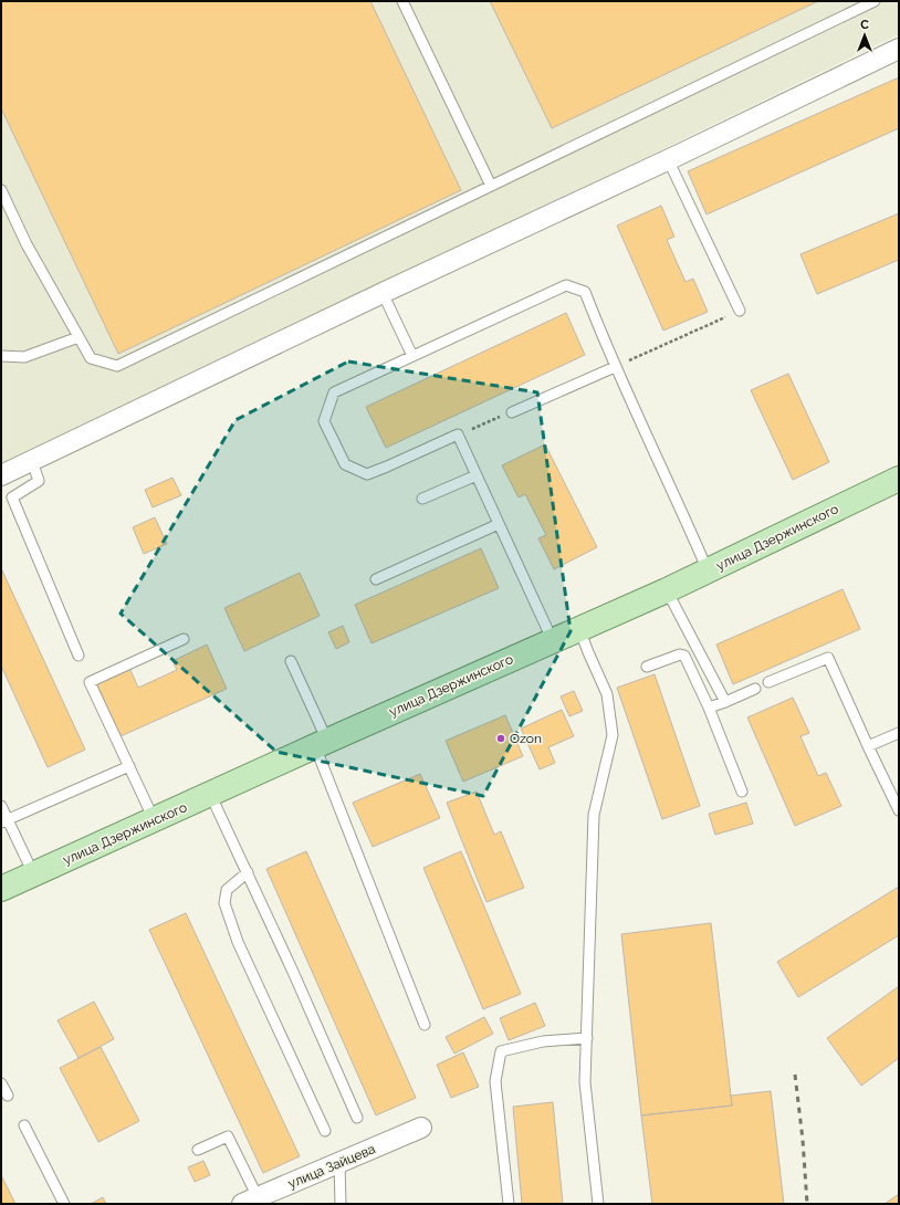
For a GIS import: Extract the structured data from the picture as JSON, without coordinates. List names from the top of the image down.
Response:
{
  "streets": {
    "main road": ["улица Дзержинского"],
    "street": ["улица Зайцева"]
  },
  "places": ["Ozon"],
  "north": "top"
}
